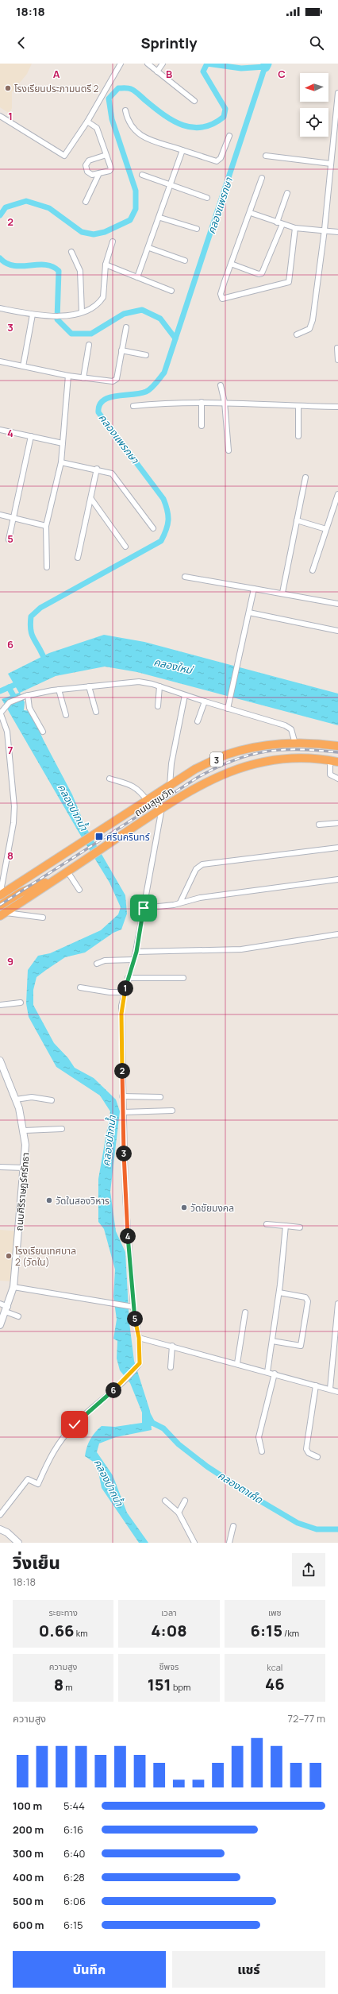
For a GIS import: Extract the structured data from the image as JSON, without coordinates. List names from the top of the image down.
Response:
{
  "streets": {
    "highway": ["3", "ถนนสุขุมวิท"],
    "street": ["ถนนศิริราษฎร์ศรัทธา"]
  },
  "water": [
    "คลองแพรกษา",
    "คลองใหม่",
    "คลองปากน้ำ",
    "คลองตาเค็ด"
  ],
  "places": {
    "other": [
      "โรงเรียนประภามนตรี 2",
      "วัดในสองวิหาร",
      "วัดชัยมงคล",
      "โรงเรียนเทศบาล 2 (วัดใน)"
    ],
    "transit": ["ศรีนครินทร์"]
  },
  "north": "left",
  "page": {
    "status": "18:18",
    "header": "Sprintly",
    "pins": [
      "1",
      "2",
      "3",
      "4",
      "5",
      "6"
    ],
    "heading": ["วิ่งเย็น", "18:18"],
    "stats": [
      ["ระยะทาง", "0.66 km"],
      ["เวลา", "4:08"],
      ["เพซ", "6:15 /km"],
      ["ความสูง", "8 m"],
      ["ชีพจร", "151 bpm"],
      ["kcal", "46"]
    ],
    "chart": ["ความสูง", "72–77 m"],
    "list": [
      {
        "name": "100 m",
        "note": "5:44"
      },
      {
        "name": "200 m",
        "note": "6:16"
      },
      {
        "name": "300 m",
        "note": "6:40"
      },
      {
        "name": "400 m",
        "note": "6:28"
      },
      {
        "name": "500 m",
        "note": "6:06"
      },
      {
        "name": "600 m",
        "note": "6:15"
      }
    ],
    "buttons": ["บันทึก", "แชร์"]
  },
  "grid": {
    "columns": ["A", "B", "C"],
    "rows": [
      "1",
      "2",
      "3",
      "4",
      "5",
      "6",
      "7",
      "8",
      "9"
    ]
  }
}
